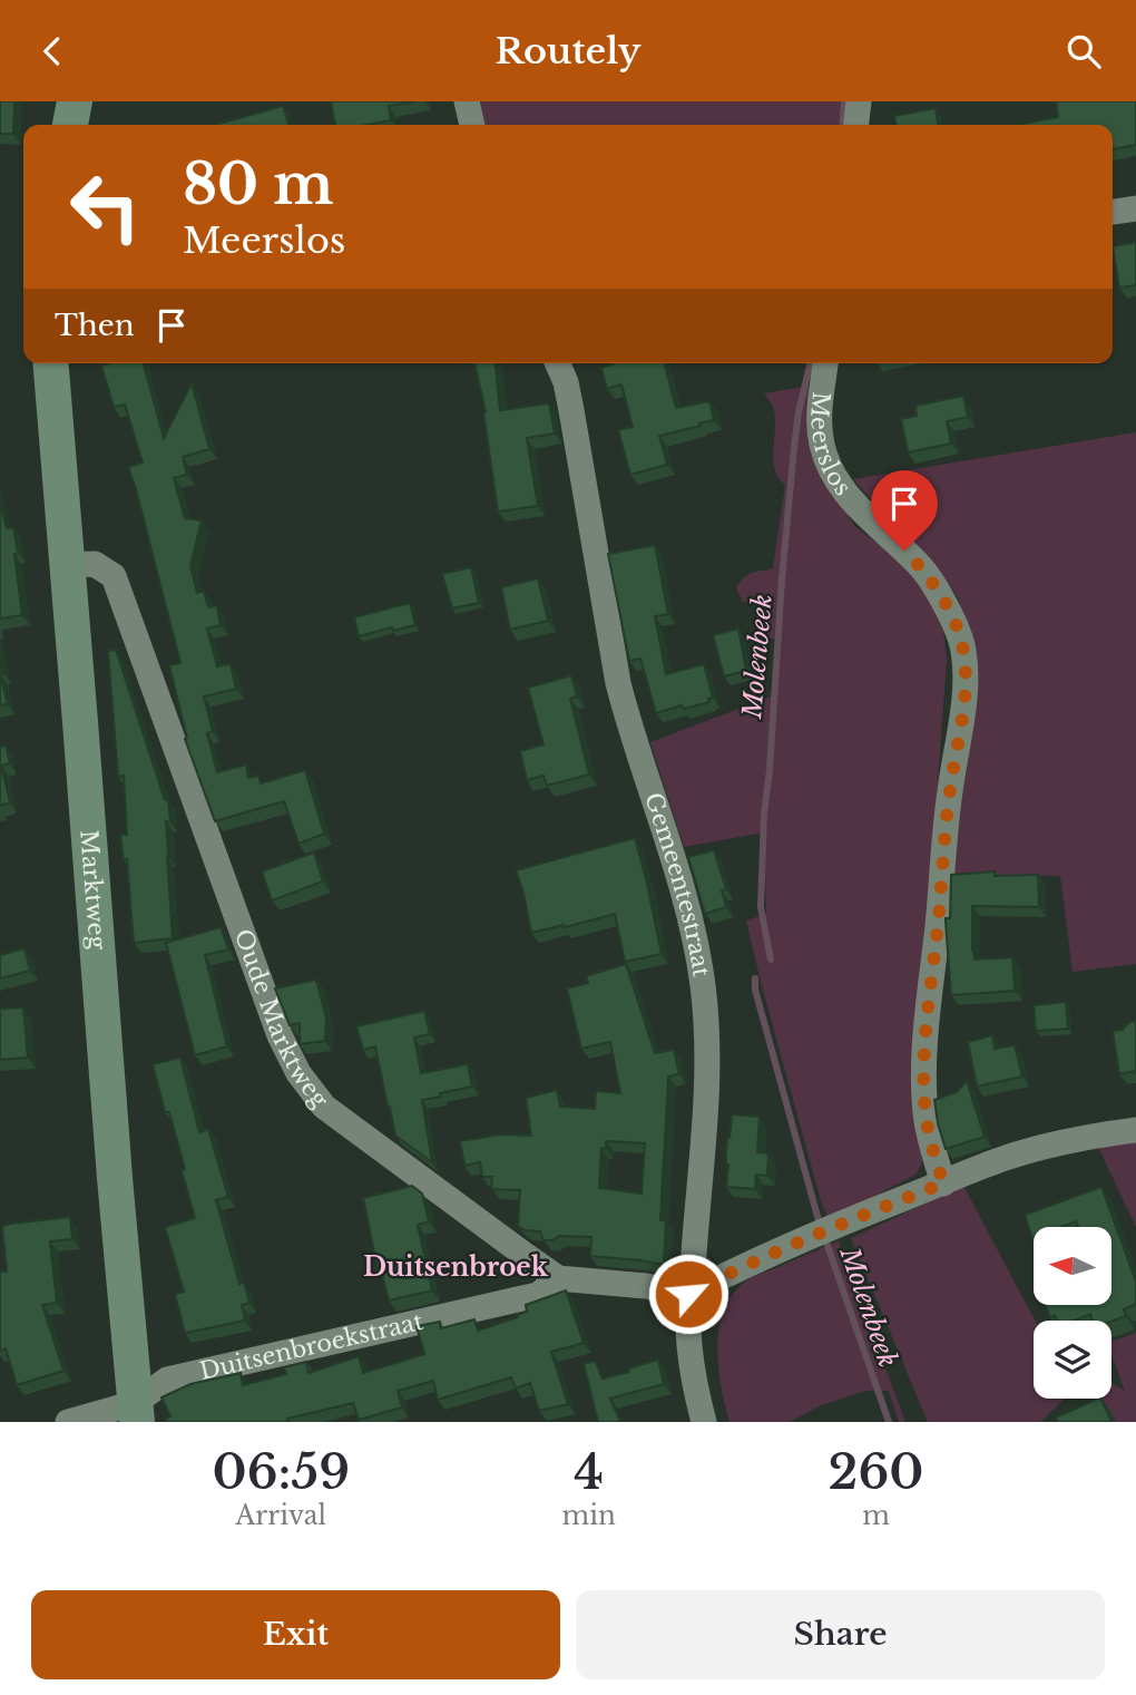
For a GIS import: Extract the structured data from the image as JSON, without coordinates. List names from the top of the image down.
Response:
{
  "streets": {
    "street": [
      "Meerslos",
      "Gemeentestraat",
      "Marktweg",
      "Oude Marktweg",
      "Duitsenbroekstraat"
    ]
  },
  "crossings": [
    ["Gemeentestraat", "Oude Marktweg"],
    ["Marktweg", "Oude Marktweg"],
    ["Marktweg", "Duitsenbroekstraat"],
    ["Oude Marktweg", "Duitsenbroekstraat"]
  ],
  "districts": ["Duitsenbroek"],
  "water": ["Molenbeek"],
  "north": "left",
  "page": {
    "header": "Routely",
    "turn": ["80 m", "Meerslos"],
    "then": "Then",
    "eta": [
      "06:59",
      "Arrival",
      "4",
      "min",
      "260",
      "m"
    ],
    "buttons": ["Exit", "Share"]
  }
}
